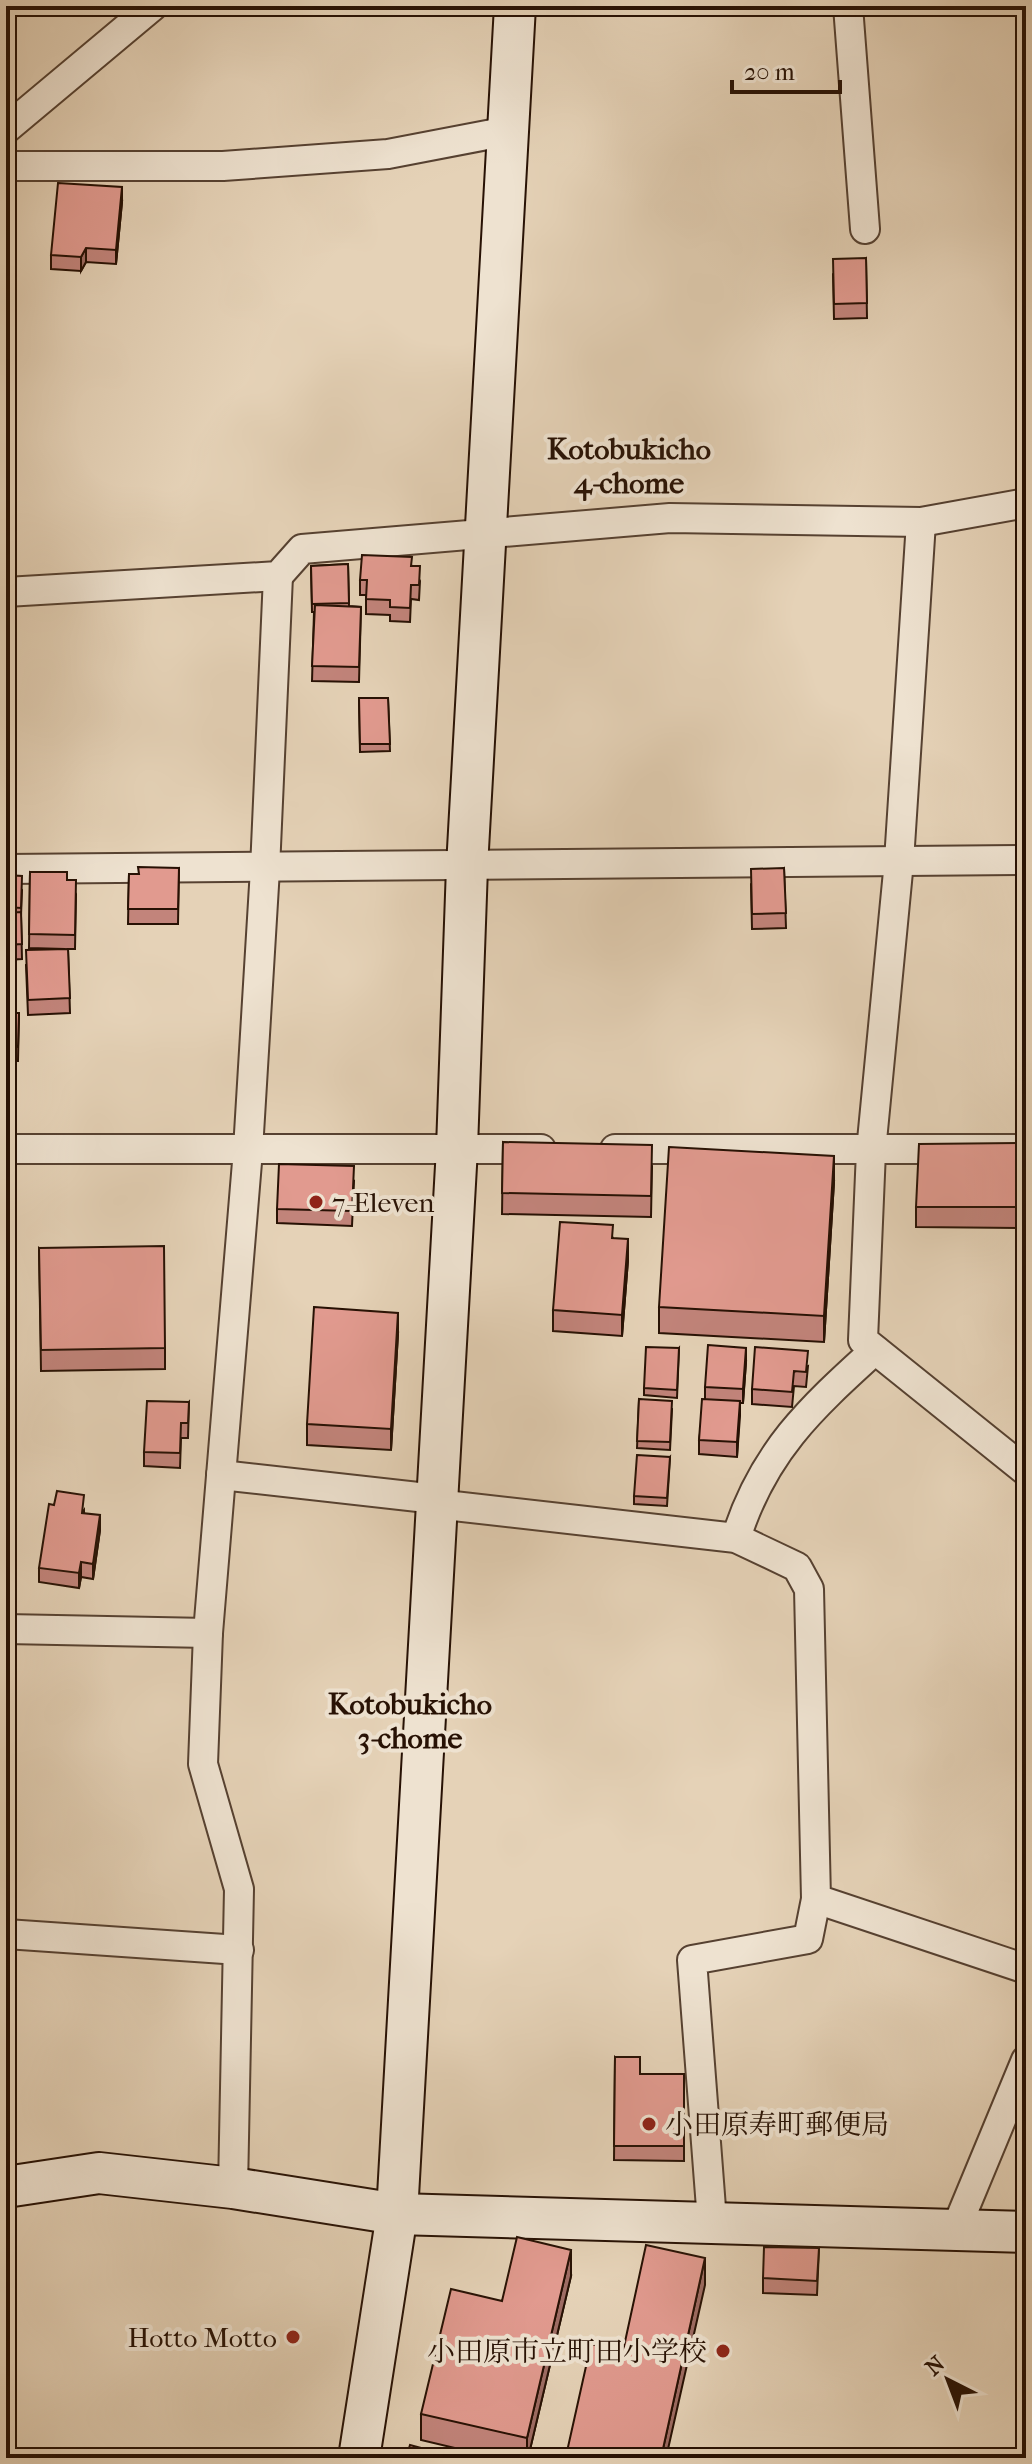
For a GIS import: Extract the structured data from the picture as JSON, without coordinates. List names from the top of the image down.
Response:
{
  "districts": ["Kotobukicho 4-chome", "Kotobukicho 3-chome"],
  "places": [
    "7-Eleven",
    "小田原寿町郵便局",
    "Hotto Motto",
    "小田原市立町田小学校"
  ],
  "scale_bar": "20 m",
  "north": "top left"
}
